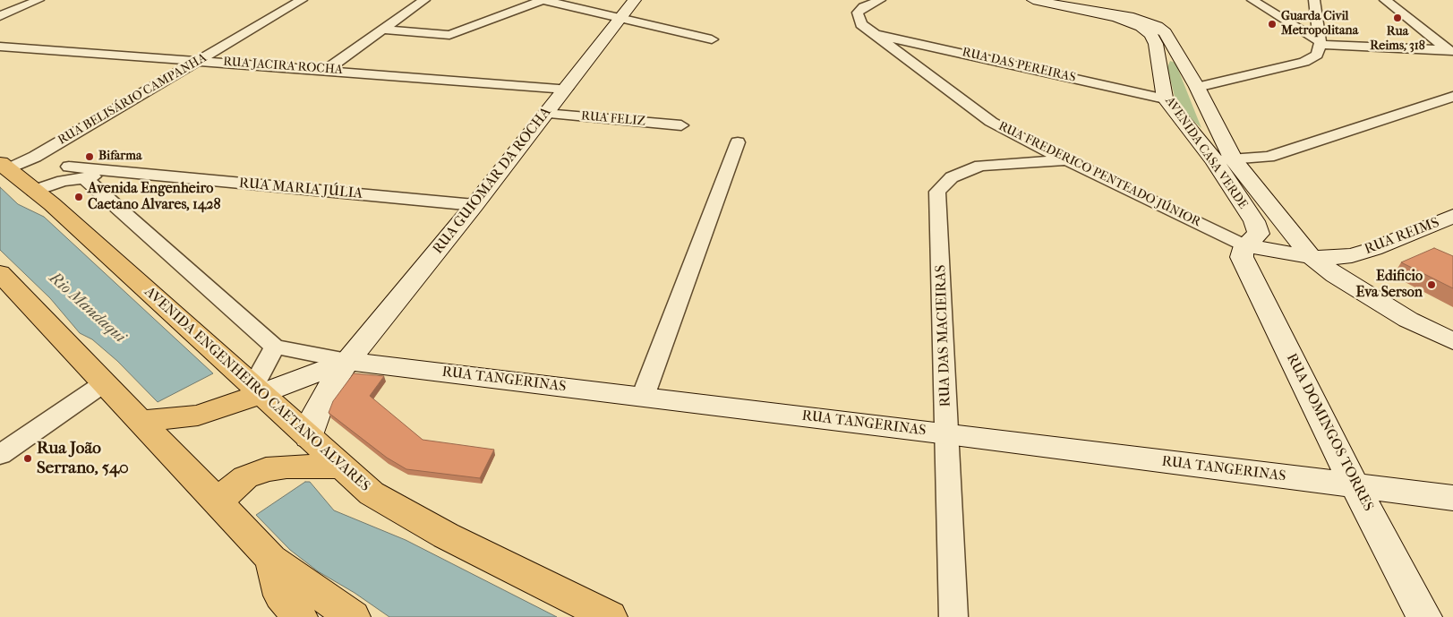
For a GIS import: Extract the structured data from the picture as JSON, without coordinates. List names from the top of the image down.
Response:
{
  "streets": {
    "main road": [
      "AVENIDA CASA VERDE",
      "RUA GUIOMAR DA ROCHA",
      "RUA REIMS",
      "RUA TANGERINAS",
      "AVENIDA ENGENHEIRO CAETANO ALVARES",
      "RUA DOMINGOS TORRES"
    ],
    "street": [
      "RUA DAS PEREIRAS",
      "RUA JACIRA ROCHA",
      "RUA BELISÁRIO CAMPANHA",
      "RUA FELIZ",
      "RUA FREDERICO PENTEADO JÚNIOR",
      "RUA MARIA JÚLIA",
      "RUA DAS MACIEIRAS"
    ]
  },
  "crossings": [
    ["RUA DAS PEREIRAS", "AVENIDA CASA VERDE"],
    ["RUA DAS PEREIRAS", "RUA FREDERICO PENTEADO JÚNIOR"],
    ["RUA JACIRA ROCHA", "RUA BELISÁRIO CAMPANHA"],
    ["RUA JACIRA ROCHA", "RUA GUIOMAR DA ROCHA"],
    ["RUA BELISÁRIO CAMPANHA", "AVENIDA ENGENHEIRO CAETANO ALVARES"],
    ["RUA FELIZ", "RUA GUIOMAR DA ROCHA"],
    ["AVENIDA CASA VERDE", "RUA FREDERICO PENTEADO JÚNIOR"],
    ["AVENIDA CASA VERDE", "RUA REIMS"],
    ["AVENIDA CASA VERDE", "RUA DOMINGOS TORRES"],
    ["RUA FREDERICO PENTEADO JÚNIOR", "RUA REIMS"],
    ["RUA FREDERICO PENTEADO JÚNIOR", "RUA DAS MACIEIRAS"],
    ["RUA FREDERICO PENTEADO JÚNIOR", "RUA DOMINGOS TORRES"],
    ["RUA GUIOMAR DA ROCHA", "RUA MARIA JÚLIA"],
    ["RUA GUIOMAR DA ROCHA", "RUA TANGERINAS"],
    ["RUA GUIOMAR DA ROCHA", "AVENIDA ENGENHEIRO CAETANO ALVARES"],
    ["RUA MARIA JÚLIA", "AVENIDA ENGENHEIRO CAETANO ALVARES"],
    ["RUA REIMS", "RUA DOMINGOS TORRES"],
    ["RUA DAS MACIEIRAS", "RUA TANGERINAS"],
    ["RUA TANGERINAS", "RUA DOMINGOS TORRES"]
  ],
  "water": ["Rio Mandaqui"],
  "places": [
    "Rua Reims, 318",
    "Guarda Civil Metropolitana",
    "Bifarma",
    "Avenida Engenheiro Caetano Alvares, 1428",
    "Edificio Eva Serson",
    "Rua João Serrano, 540"
  ]
}
